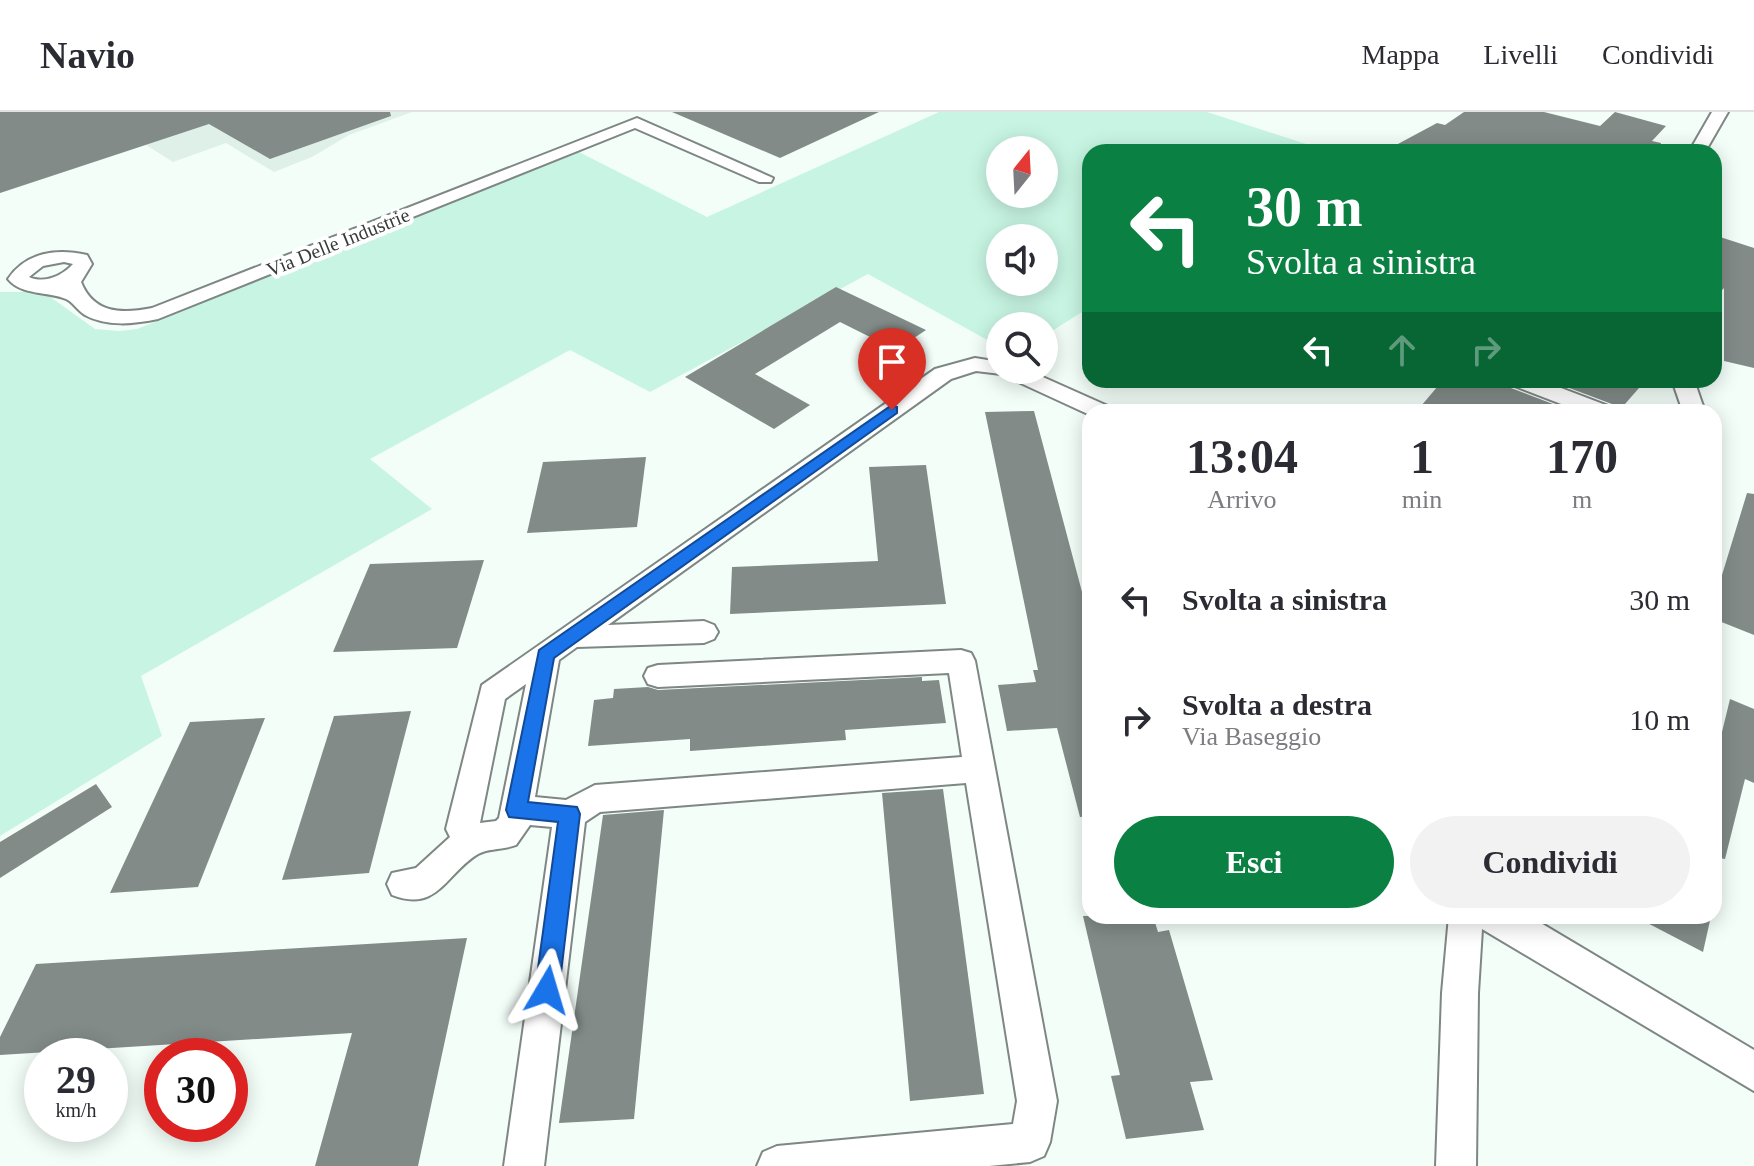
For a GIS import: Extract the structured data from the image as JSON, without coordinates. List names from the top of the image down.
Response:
{
  "streets": {
    "street": ["Via Delle Industrie"]
  },
  "north": "top",
  "page": {
    "header": "Navio",
    "nav": ["Mappa", "Livelli", "Condividi"],
    "turn": ["30 m", "Svolta a sinistra"],
    "eta": [
      "13:04",
      "Arrivo",
      "1",
      "min",
      "170",
      "m"
    ],
    "list": [
      {
        "name": "Svolta a sinistra",
        "value": "30 m"
      },
      {
        "name": "Svolta a destra",
        "note": "Via Baseggio",
        "value": "10 m"
      }
    ],
    "buttons": ["Esci", "Condividi"],
    "speed": "29 km/h",
    "limit": "30"
  }
}
